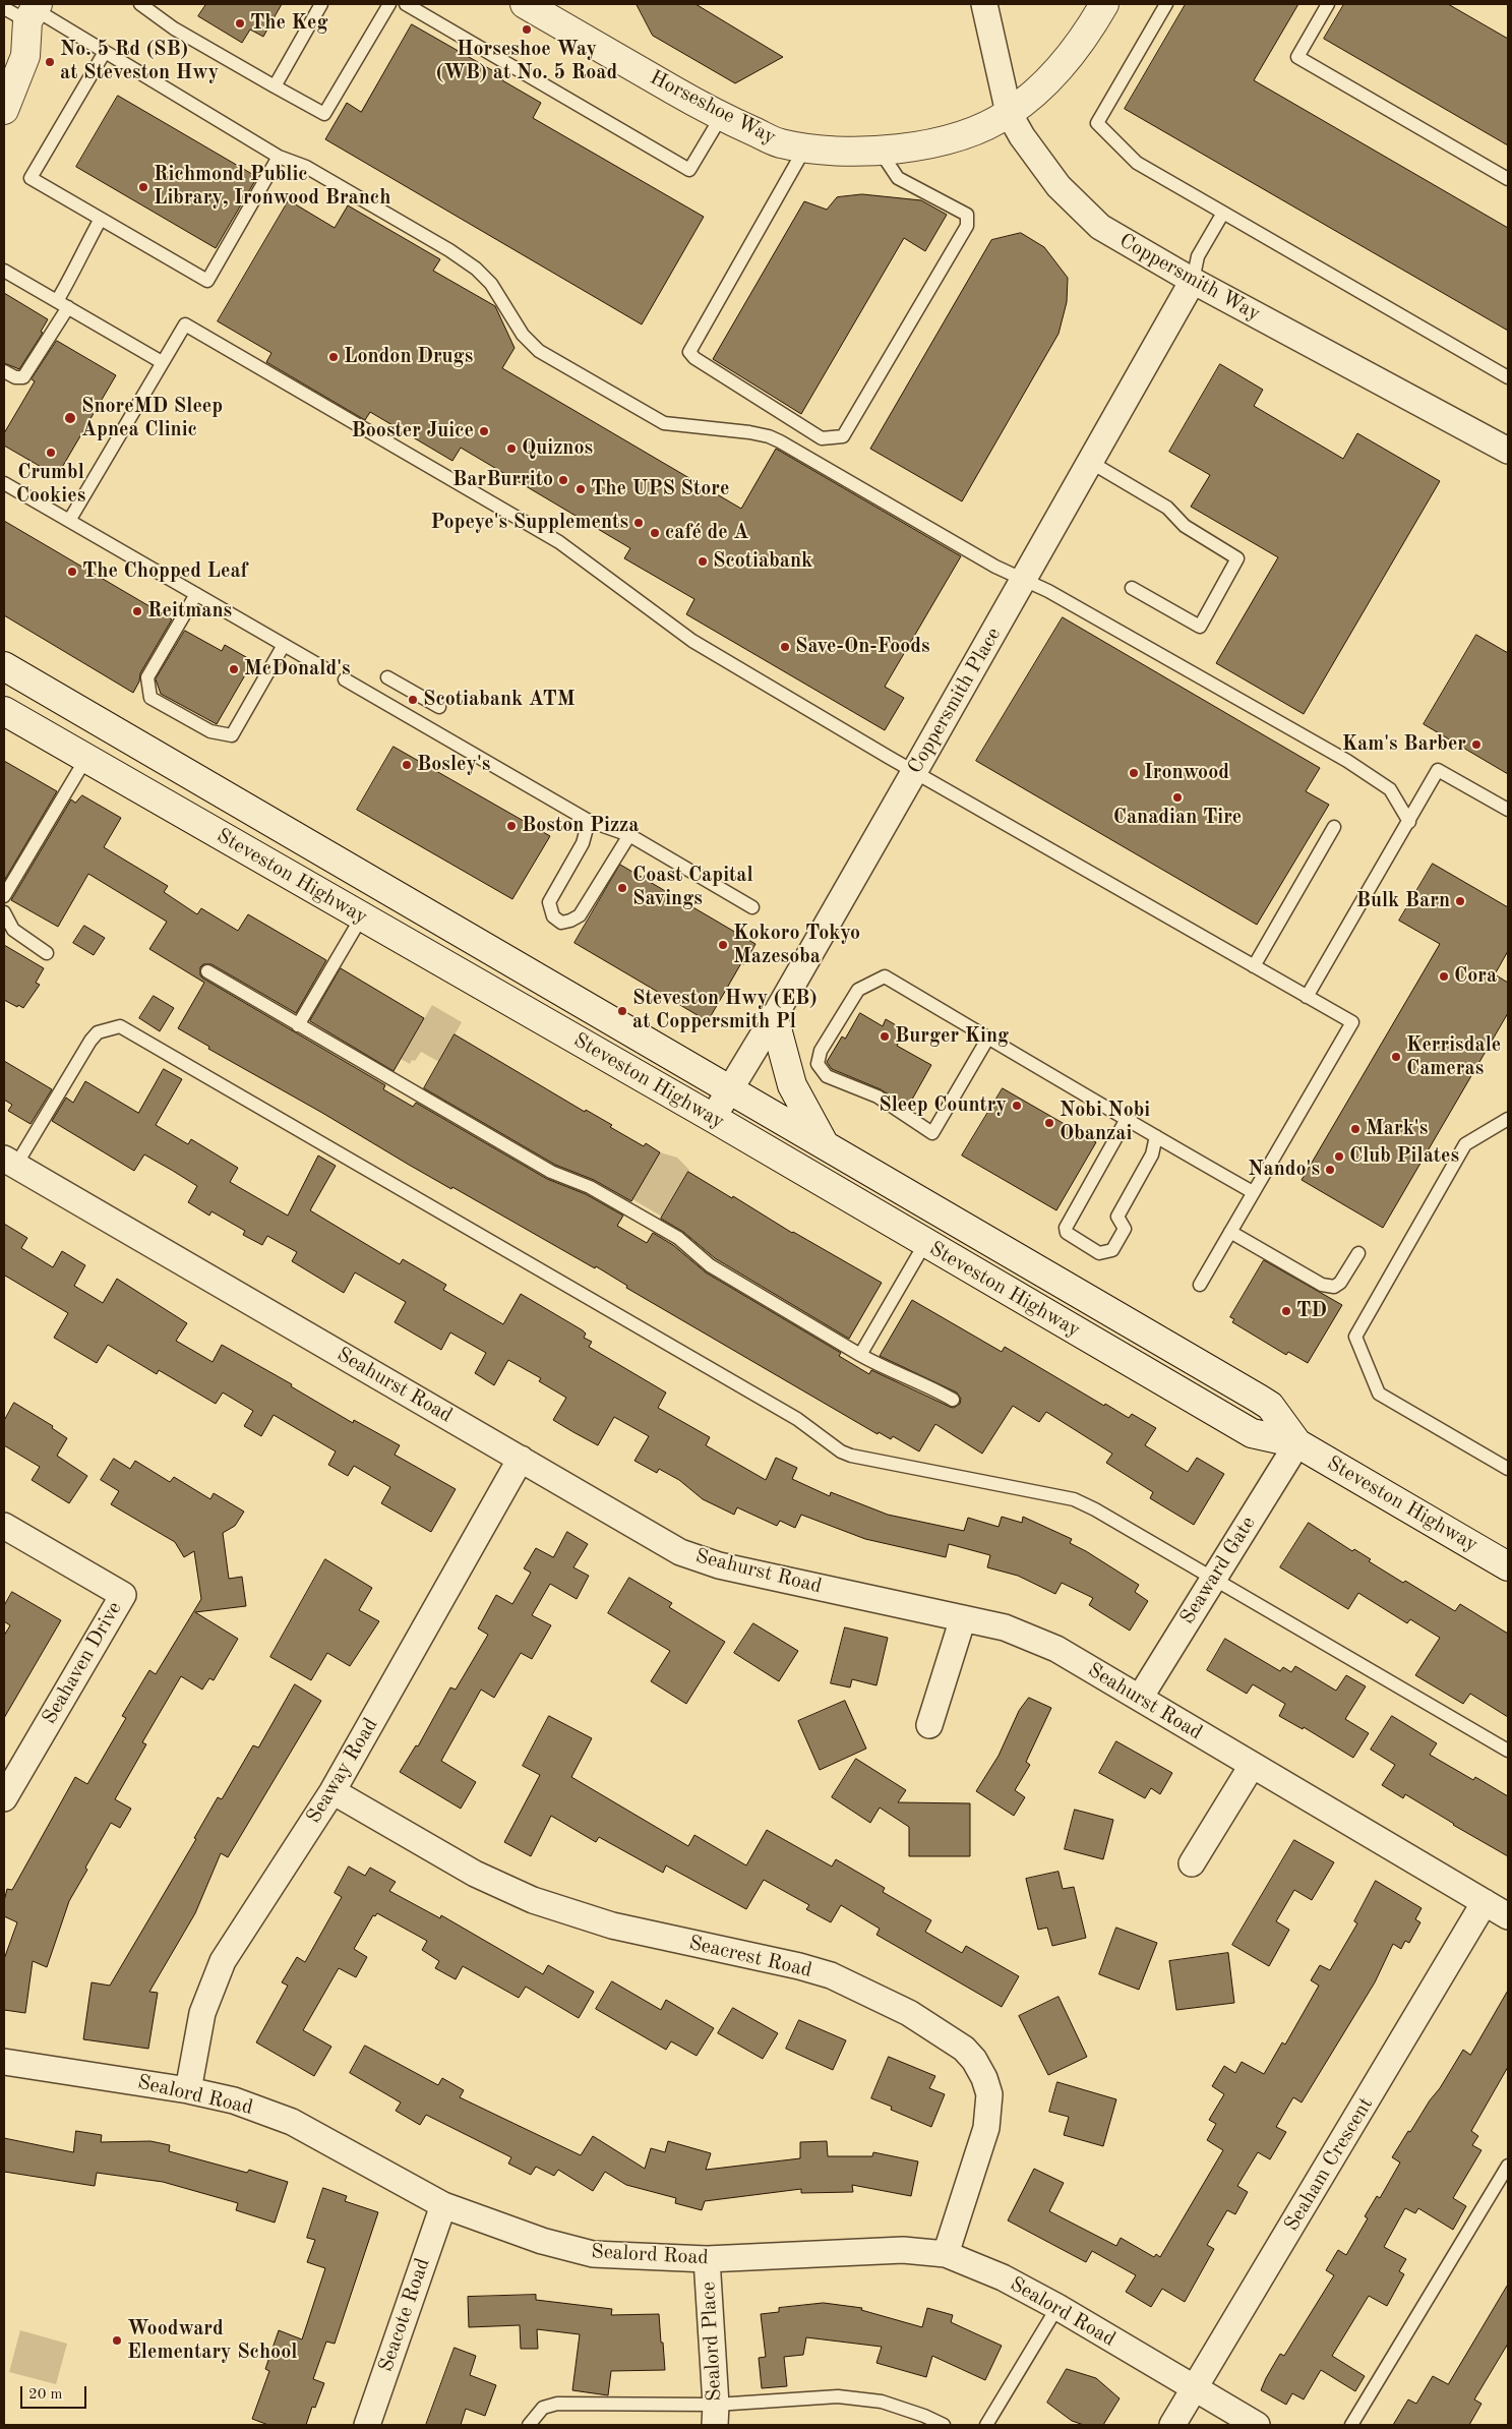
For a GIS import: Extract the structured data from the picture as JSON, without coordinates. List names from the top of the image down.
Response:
{
  "streets": {
    "main road": ["Horseshoe Way", "Steveston Highway"],
    "street": [
      "Coppersmith Way",
      "Coppersmith Place",
      "Seahurst Road",
      "Seaward Gate",
      "Seahaven Drive",
      "Seaway Road",
      "Seacrest Road",
      "Sealord Road",
      "Seaham Crescent",
      "Seacote Road",
      "Sealord Place"
    ]
  },
  "crossings": [
    ["Horseshoe Way", "Coppersmith Way"],
    ["Coppersmith Way", "Coppersmith Place"],
    ["Coppersmith Place", "Steveston Highway"],
    ["Steveston Highway", "Seaward Gate"],
    ["Seahurst Road", "Seaward Gate"],
    ["Seahurst Road", "Seaway Road"],
    ["Seahurst Road", "Seaham Crescent"],
    ["Seaway Road", "Seacrest Road"],
    ["Seaway Road", "Sealord Road"],
    ["Seacrest Road", "Sealord Road"],
    ["Sealord Road", "Seaham Crescent"],
    ["Sealord Road", "Seacote Road"],
    ["Sealord Road", "Sealord Place"]
  ],
  "places": [
    "The Keg",
    "Horseshoe Way (WB) at No. 5 Road",
    "No. 5 Rd (SB) at Steveston Hwy",
    "Richmond Public Library, Ironwood Branch",
    "London Drugs",
    "SnoreMD Sleep Apnea Clinic",
    "Booster Juice",
    "Quiznos",
    "Crumbl Cookies",
    "BarBurrito",
    "The UPS Store",
    "Popeye's Supplements",
    "café de A",
    "Scotiabank",
    "The Chopped Leaf",
    "Reitmans",
    "Save-On-Foods",
    "McDonald's",
    "Scotiabank ATM",
    "Kam's Barber",
    "Bosley's",
    "Ironwood",
    "Canadian Tire",
    "Boston Pizza",
    "Coast Capital Savings",
    "Bulk Barn",
    "Kokoro Tokyo Mazesoba",
    "Cora",
    "Steveston Hwy (EB) at Coppersmith Pl",
    "Burger King",
    "Kerrisdale Cameras",
    "Sleep Country",
    "Nobi Nobi Obanzai",
    "Mark's",
    "Club Pilates",
    "Nando's",
    "TD",
    "Woodward Elementary School"
  ],
  "scale_bar": "20 m"
}
